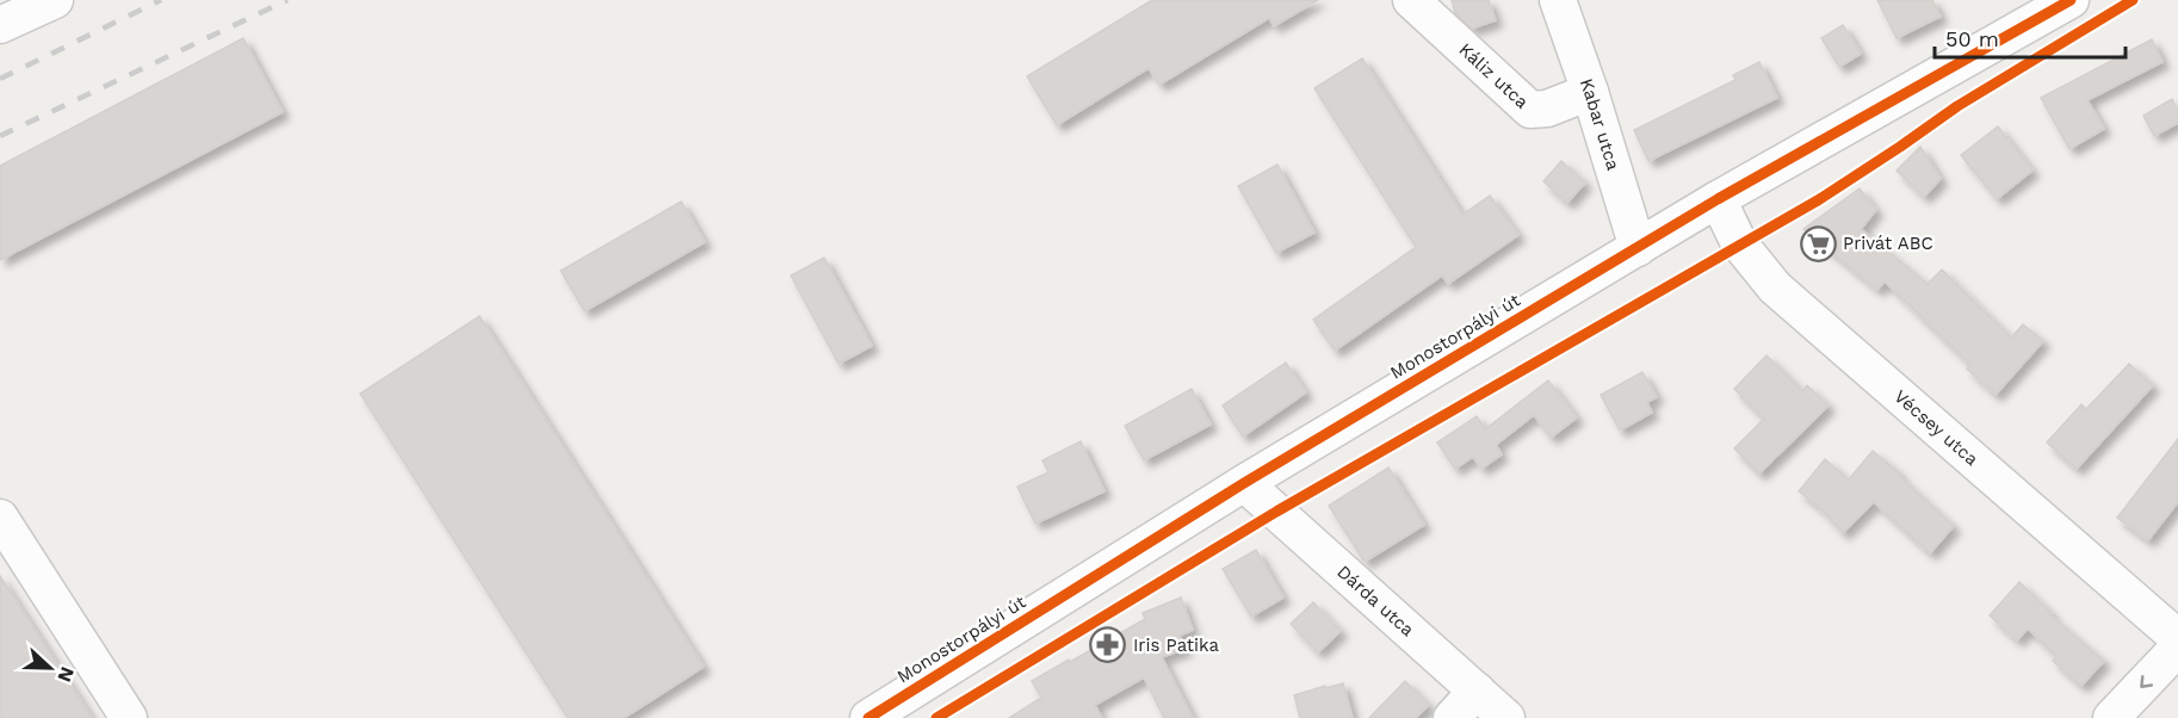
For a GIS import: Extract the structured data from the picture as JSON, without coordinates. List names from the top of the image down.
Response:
{
  "streets": {
    "street": [
      "Káliz utca",
      "Kabar utca",
      "Monostorpályi út",
      "Vécsey utca",
      "Dárda utca"
    ]
  },
  "crossings": [
    ["Káliz utca", "Kabar utca"],
    ["Kabar utca", "Monostorpályi út"],
    ["Monostorpályi út", "Vécsey utca"],
    ["Monostorpályi út", "Dárda utca"]
  ],
  "places": {
    "supermarket": ["Privát ABC"],
    "pharmacy": ["Iris Patika"]
  },
  "scale_bar": "50 m",
  "north": "right"
}
